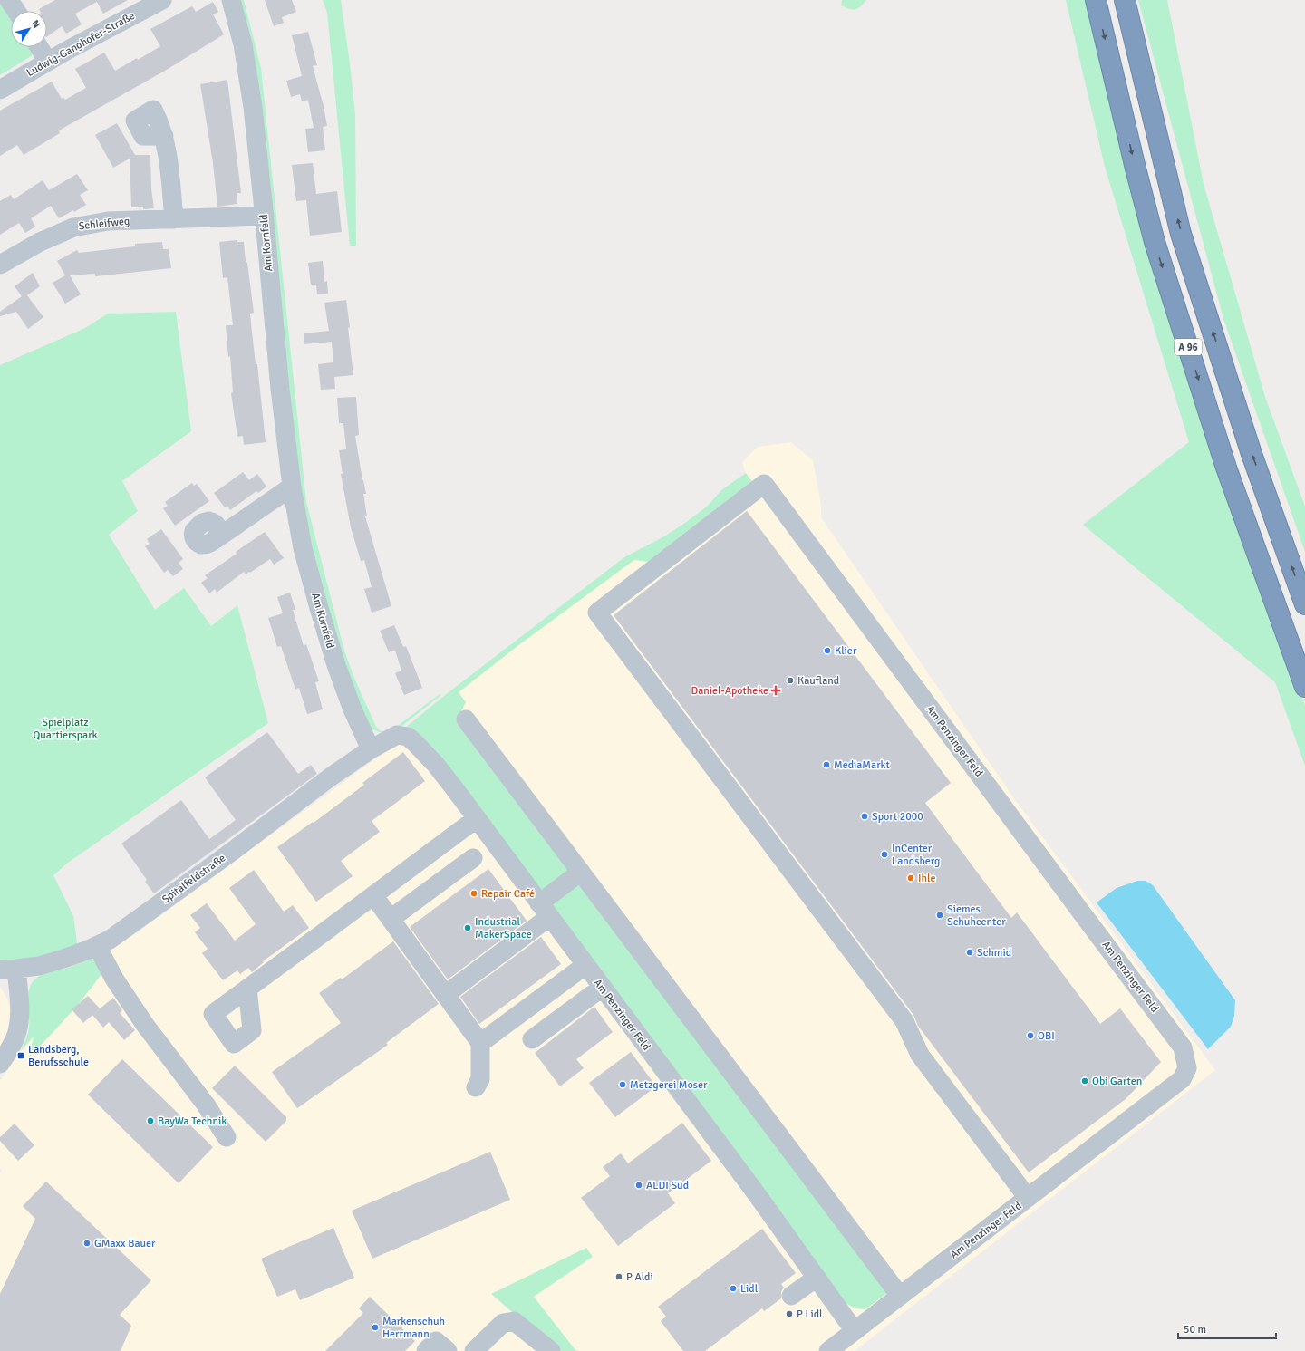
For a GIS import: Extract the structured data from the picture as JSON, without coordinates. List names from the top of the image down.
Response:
{
  "streets": {
    "highway": ["A 96"],
    "street": [
      "Ludwig-Ganghofer-Straße",
      "Schleifweg",
      "Am Kornfeld",
      "Am Penzinger Feld",
      "Spitalfeldstraße"
    ]
  },
  "crossings": [
    ["Schleifweg", "Am Kornfeld"],
    ["Am Kornfeld", "Am Penzinger Feld"],
    ["Am Kornfeld", "Spitalfeldstraße"],
    ["Am Penzinger Feld", "Spitalfeldstraße"]
  ],
  "parks": ["Spielplatz Quartierspark"],
  "places": {
    "other": [
      "Klier",
      "Kaufland",
      "MediaMarkt",
      "Sport 2000",
      "InCenter Landsberg",
      "Ihle",
      "Repair Café",
      "Siemes Schuhcenter",
      "Industrial MakerSpace",
      "Schmid",
      "OBI",
      "Obi Garten",
      "Metzgerei Moser",
      "BayWa Technik",
      "ALDI Süd",
      "GMaxx Bauer",
      "P Aldi",
      "Lidl",
      "P Lidl",
      "Markenschuh Herrmann"
    ],
    "health": ["Daniel-Apotheke"],
    "transit": ["Landsberg, Berufsschule"]
  },
  "scale_bar": "50 m",
  "north": "top right"
}
